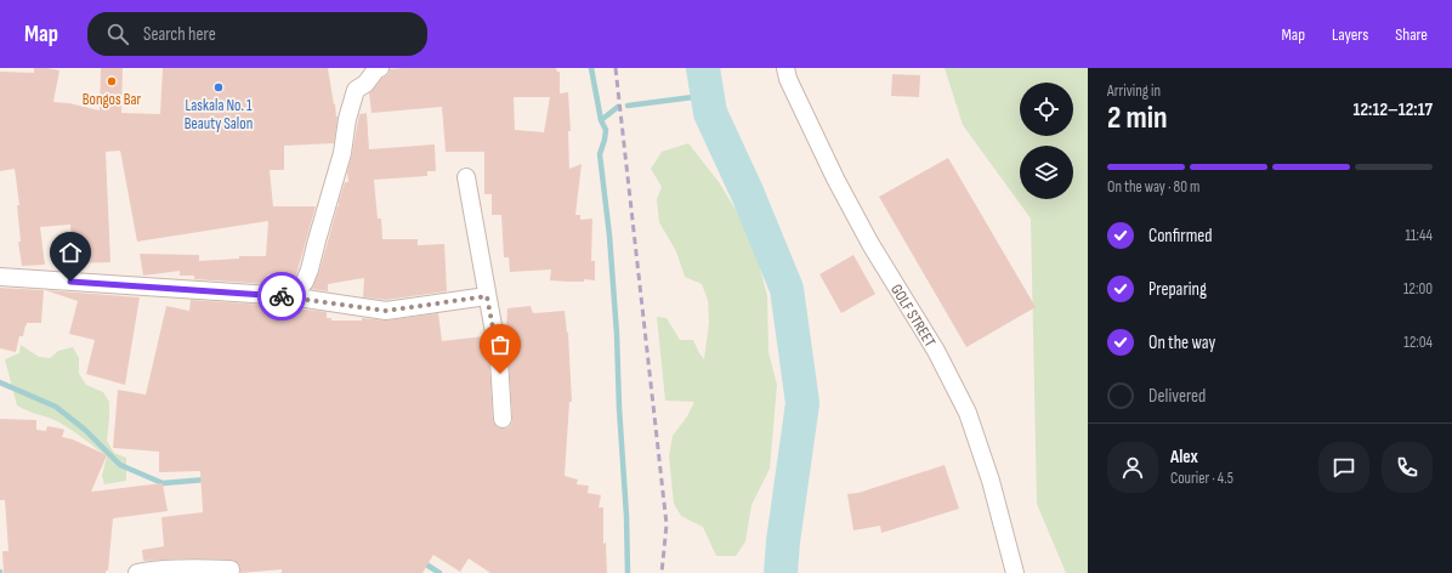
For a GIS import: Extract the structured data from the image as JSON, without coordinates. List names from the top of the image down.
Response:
{
  "streets": {
    "street": ["GOLF STREET"]
  },
  "places": ["Bongos Bar", "Laskala No. 1 Beauty Salon"],
  "page": {
    "header": "Map",
    "search": "Search here",
    "nav": ["Map", "Layers", "Share"],
    "heading": ["2 min", "Arriving in", "12:12–12:17"],
    "panel": ["Alex", "Courier · 4.5"],
    "bar": "On the way · 80 m",
    "list": [
      ["Confirmed", "11:44"],
      ["Preparing", "12:00"],
      ["On the way", "12:04"],
      "Delivered"
    ]
  }
}
